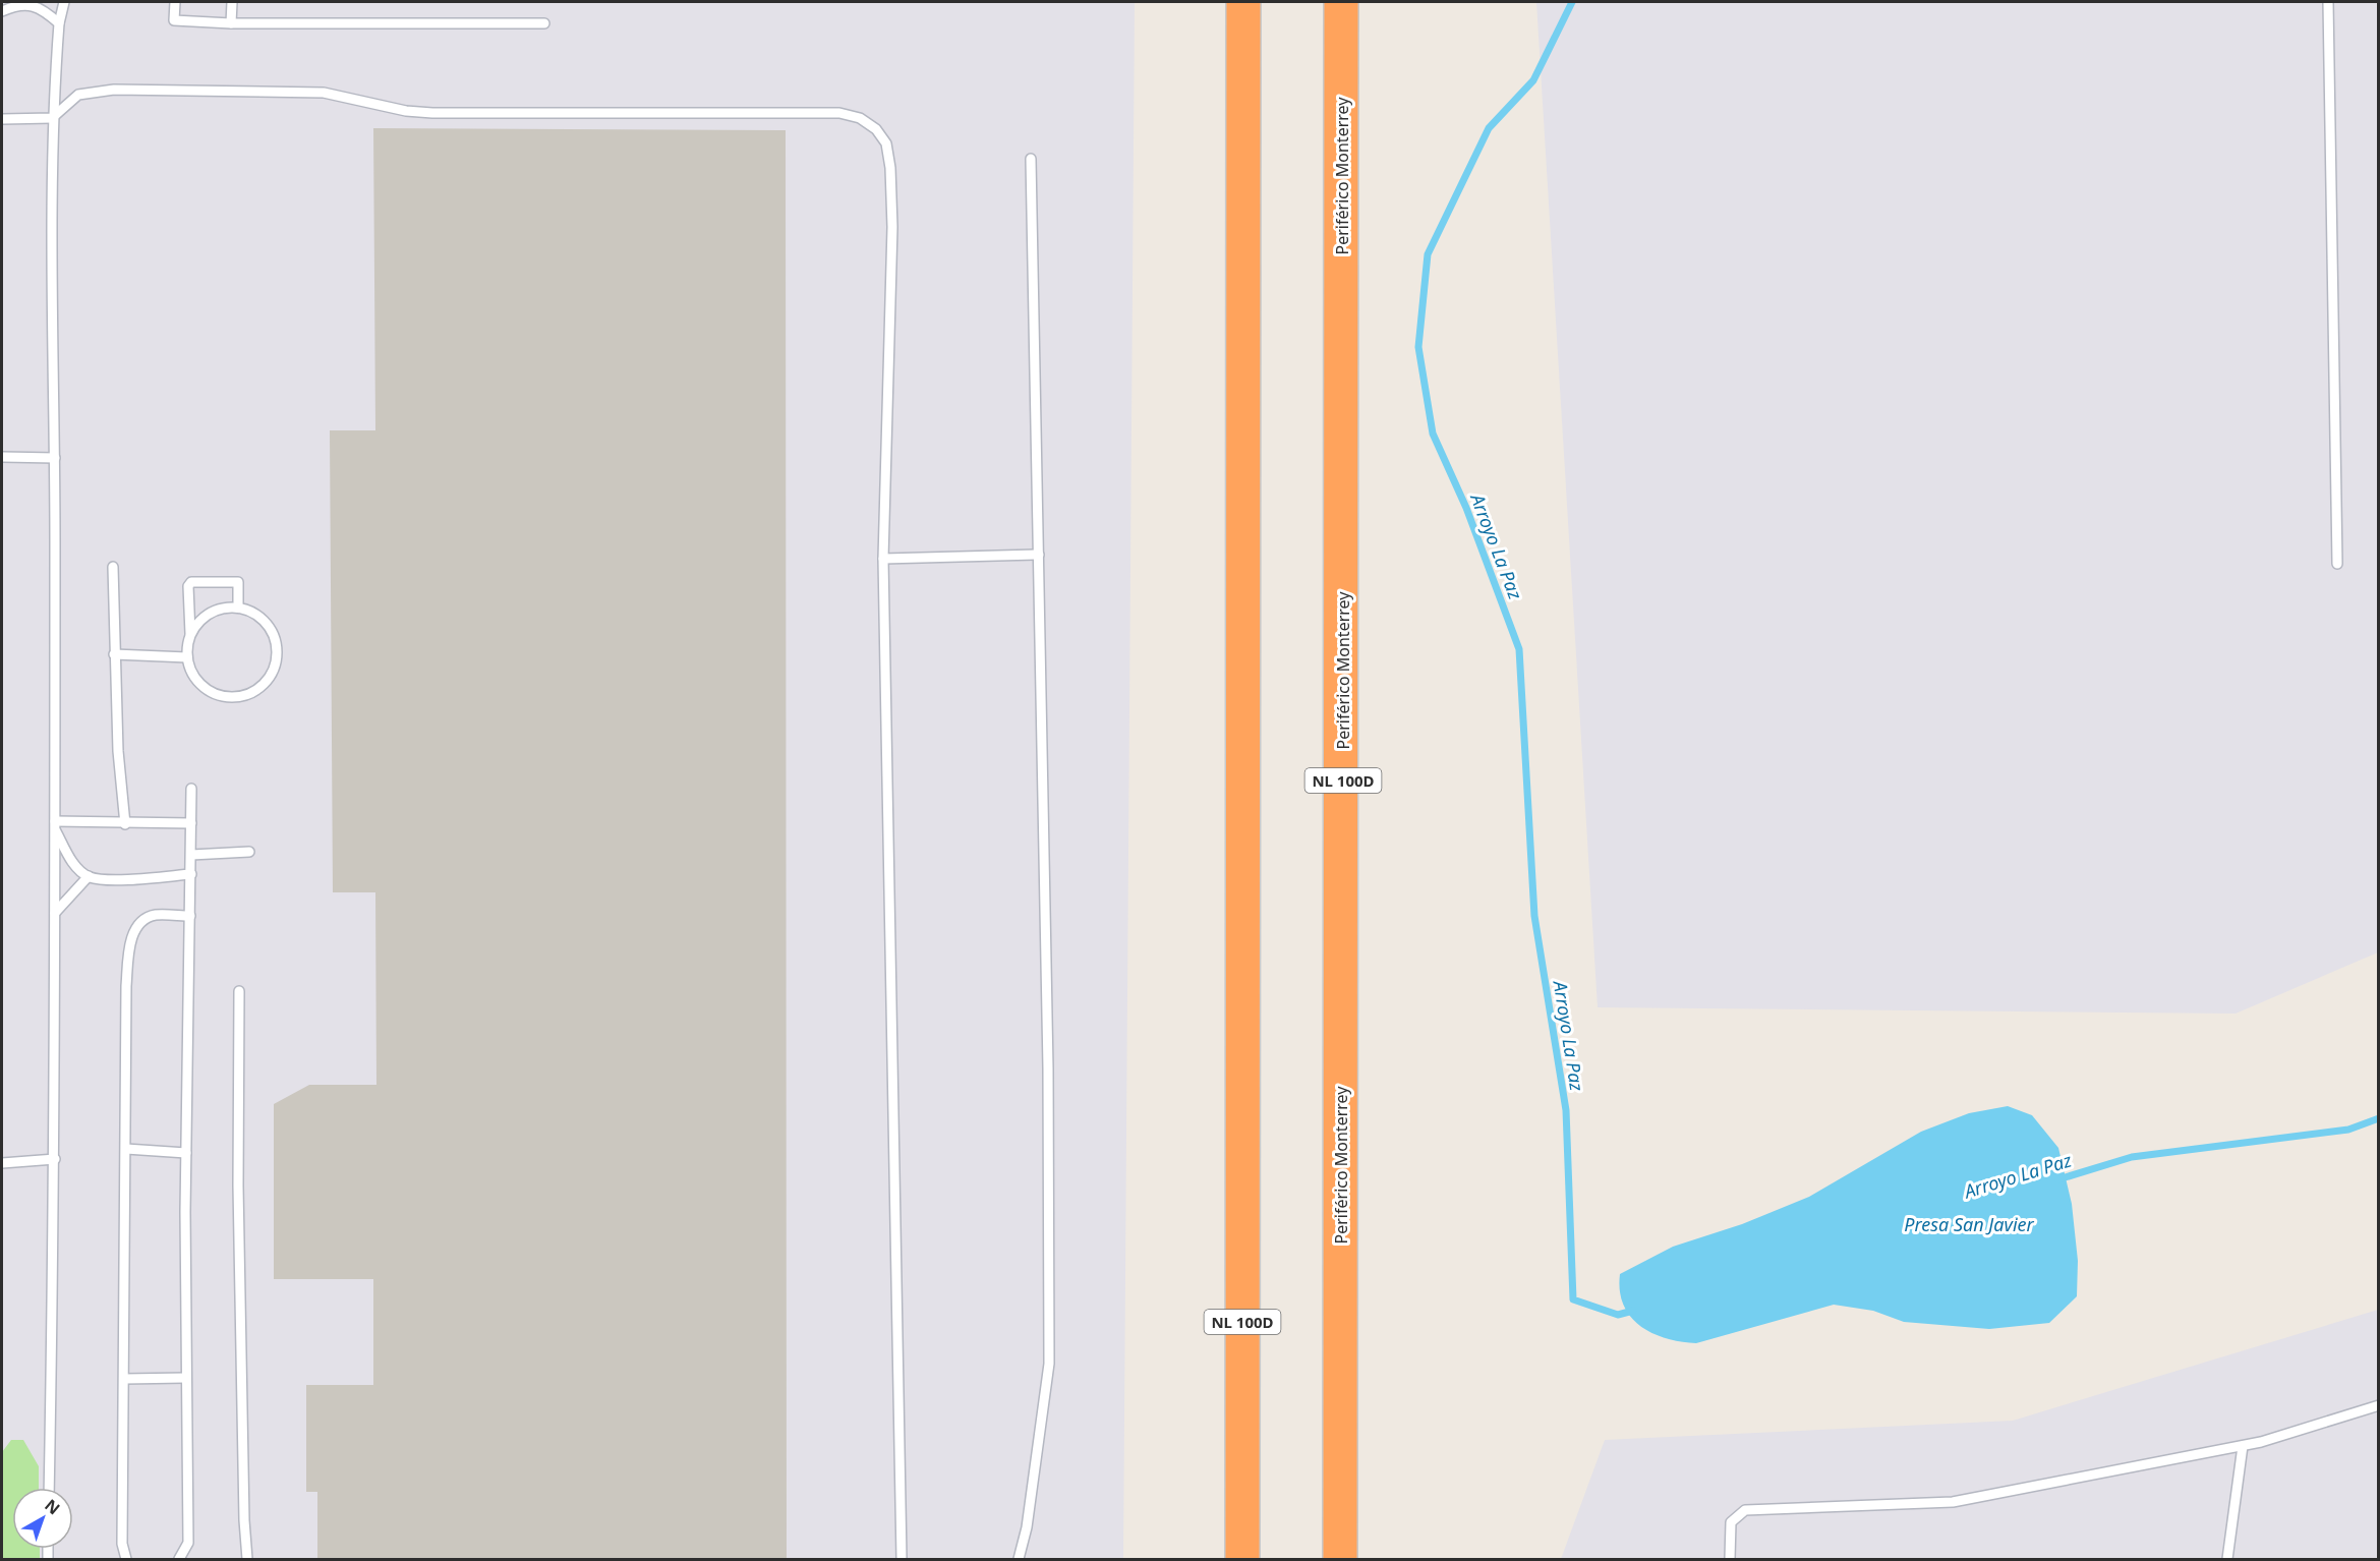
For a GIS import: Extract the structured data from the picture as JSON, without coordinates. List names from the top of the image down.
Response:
{
  "streets": {
    "highway": ["Periférico Monterrey", "NL 100D"]
  },
  "water": ["Arroyo La Paz", "Presa San Javier"],
  "north": "top right"
}
